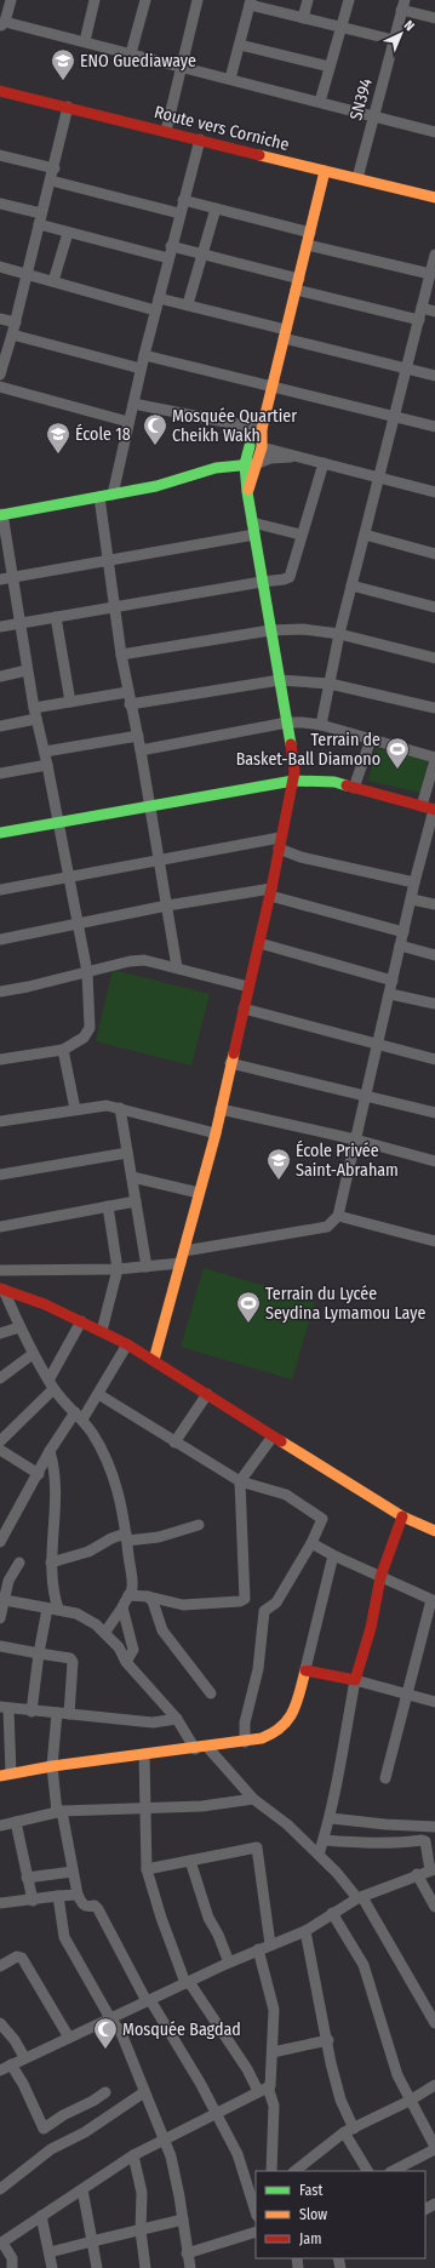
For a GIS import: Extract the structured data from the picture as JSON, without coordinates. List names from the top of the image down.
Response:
{
  "streets": {
    "street": ["SN394", "Route vers Corniche"]
  },
  "crossings": [
    ["SN394", "Route vers Corniche"]
  ],
  "places": {
    "school or university": ["ENO Guediawaye", "École 18", "École Privée Saint-Abraham"],
    "mosque": ["Mosquée Quartier Cheikh Wakh", "Mosquée Bagdad"],
    "sports": ["Terrain de Basket-Ball Diamono", "Terrain du Lycée Seydina Lymamou Laye"]
  },
  "legend": ["Fast", "Slow", "Jam"],
  "north": "top right"
}
